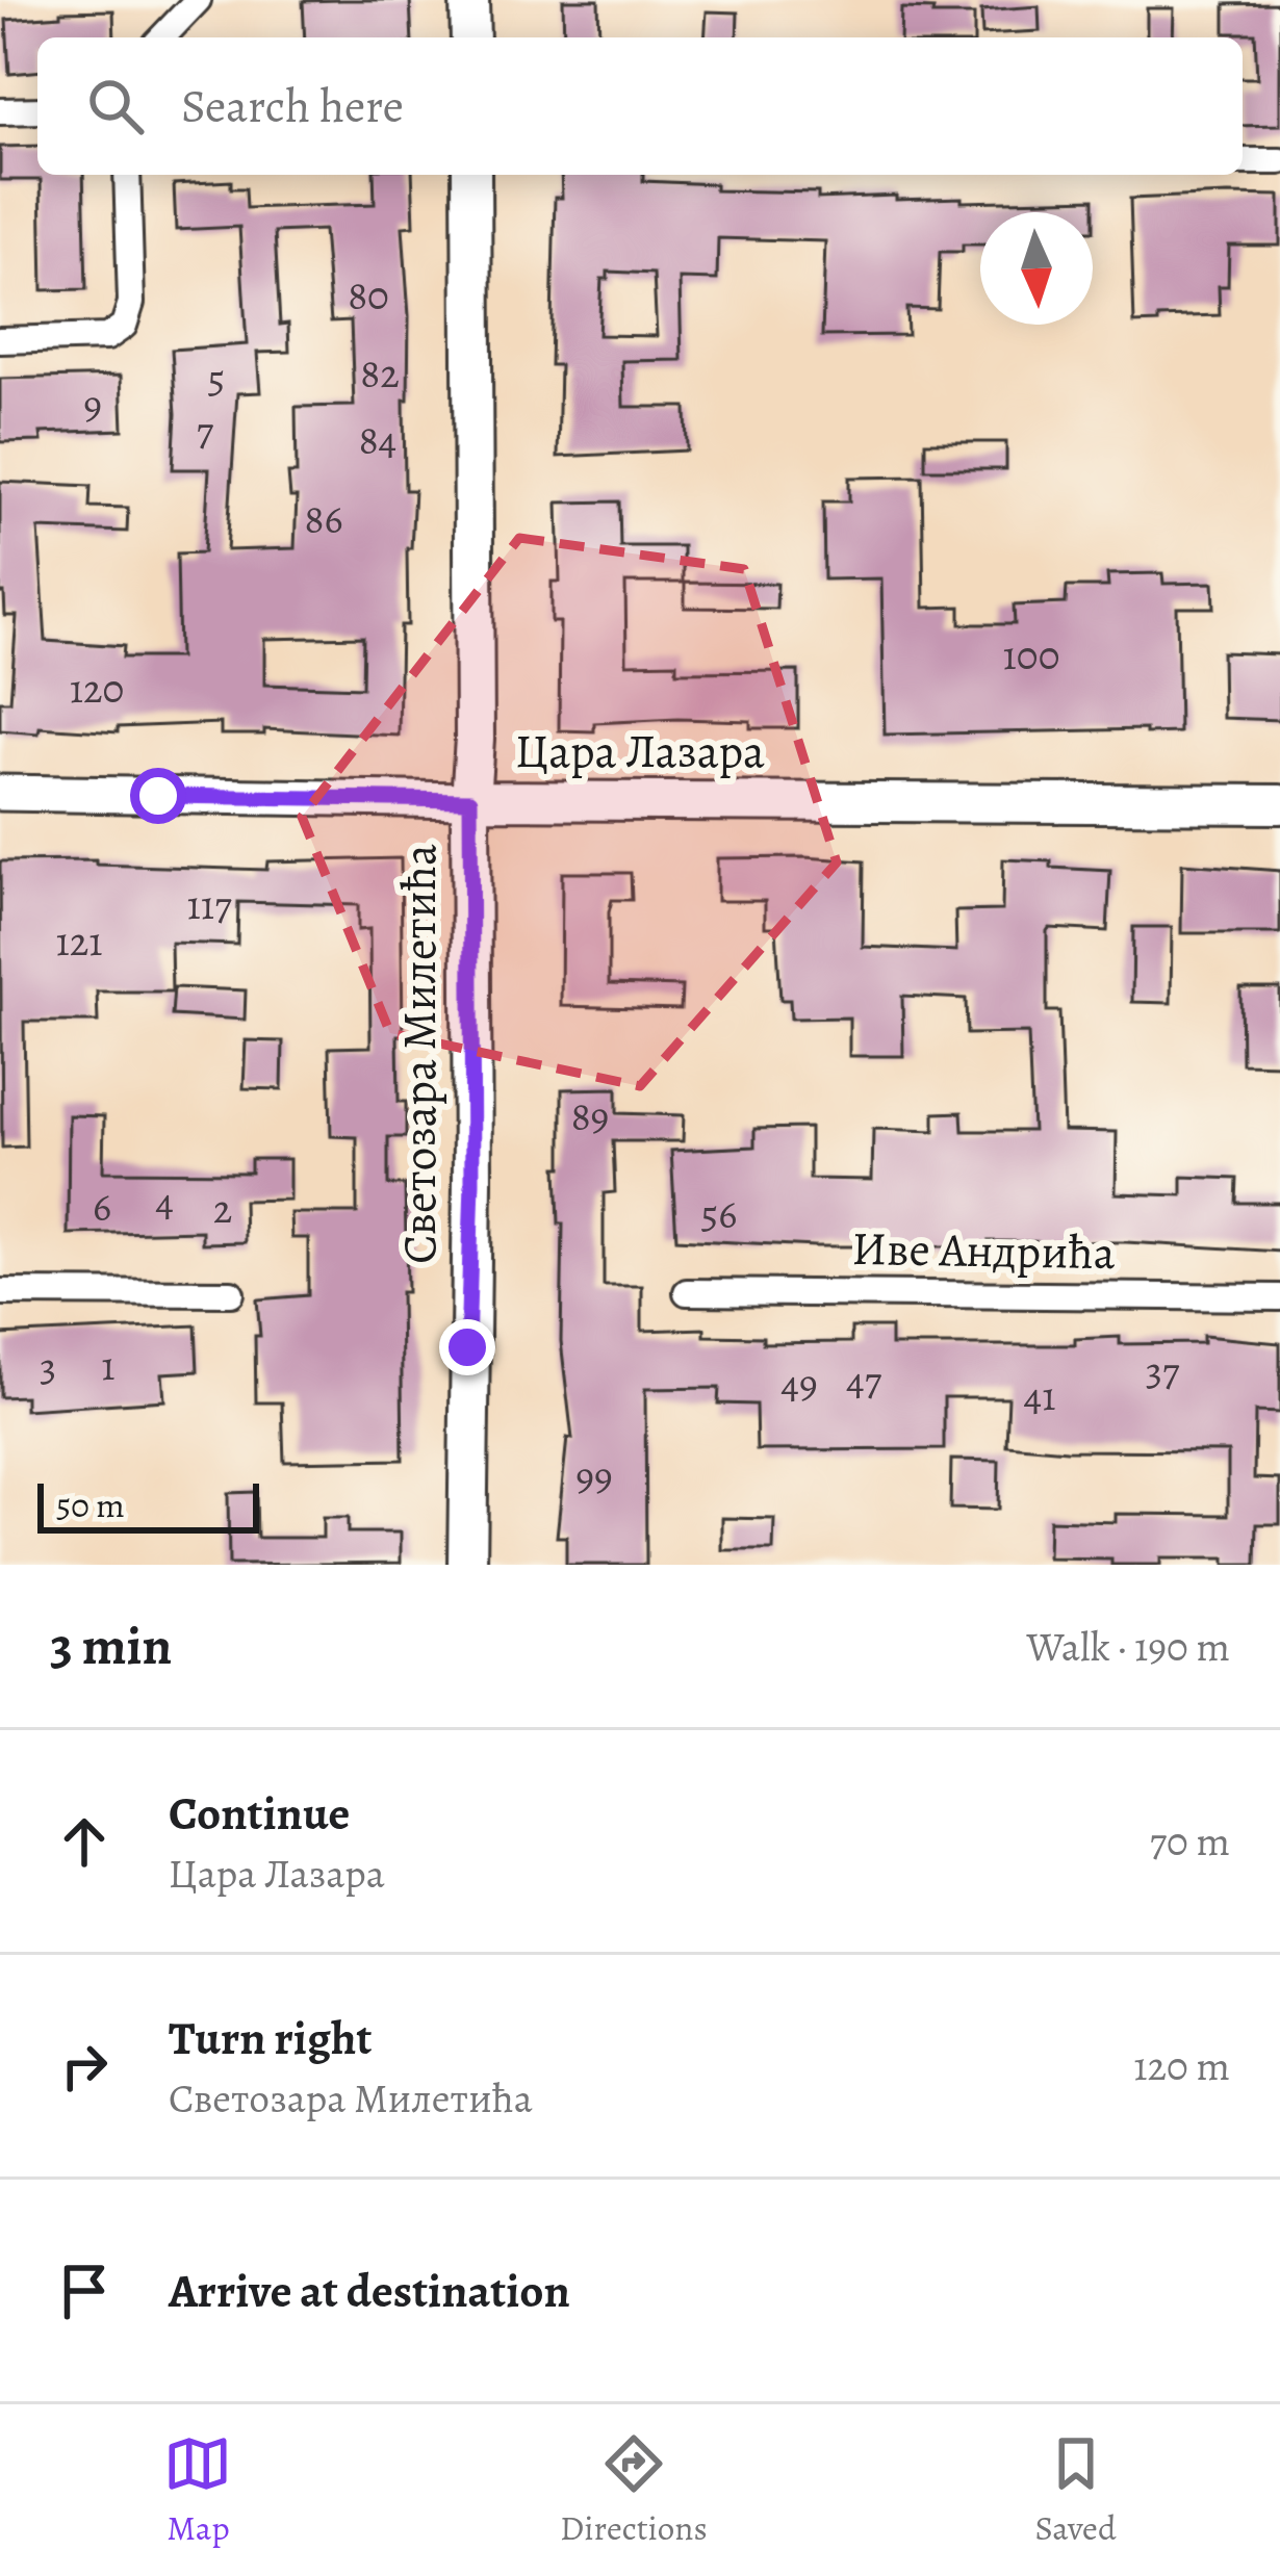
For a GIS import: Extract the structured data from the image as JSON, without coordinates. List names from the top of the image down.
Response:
{
  "streets": {
    "main road": ["Цара Лазара", "Светозара Милетића"],
    "street": ["Иве Андрића"]
  },
  "crossings": [
    ["Цара Лазара", "Светозара Милетића"]
  ],
  "house_numbers": [
    "80",
    "82",
    "5",
    "9",
    "7",
    "84",
    "86",
    "100",
    "120",
    "117",
    "121",
    "89",
    "4",
    "6",
    "2",
    "56",
    "1",
    "3",
    "37",
    "47",
    "49",
    "41",
    "99"
  ],
  "scale_bar": "50 m",
  "north": "bottom",
  "page": {
    "search": "Search here",
    "scale": "50 m",
    "heading": ["3 min", "Walk · 190 m"],
    "list": [
      ["Continue", "Цара Лазара", "70 m"],
      ["Turn right", "Светозара Милетића", "120 m"],
      "Arrive at destination"
    ],
    "nav": ["Map", "Directions", "Saved"]
  }
}
